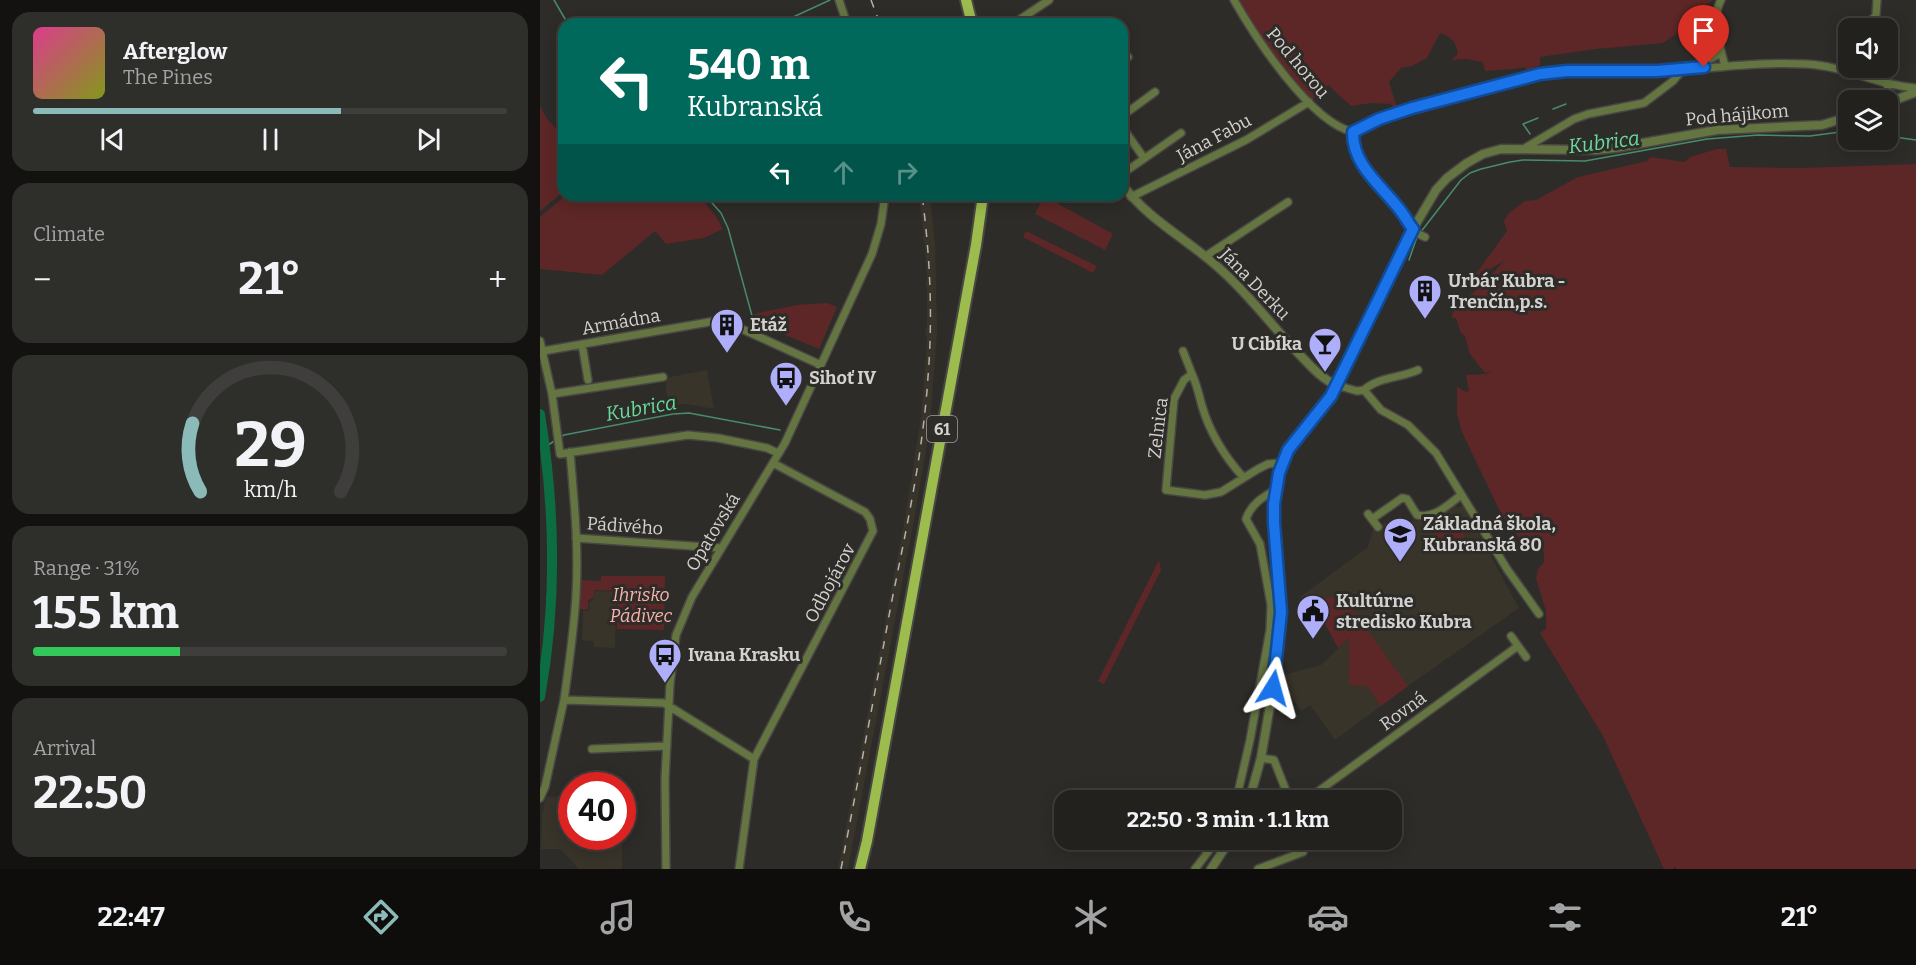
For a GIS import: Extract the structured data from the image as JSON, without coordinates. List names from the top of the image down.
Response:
{
  "streets": {
    "main road": ["61"],
    "street": [
      "Pod horou",
      "Pod hájikom",
      "Jána Fabu",
      "Jána Derku",
      "Armádna",
      "Zelnica",
      "Pádivého",
      "Opatovská",
      "Odbojárov",
      "Rovná"
    ]
  },
  "crossings": [
    ["Pod horou", "Jána Fabu"],
    ["Pod hájikom", "Jána Derku"],
    ["Pod hájikom", "Zelnica"],
    ["Jána Fabu", "Jána Derku"],
    ["Armádna", "Opatovská"],
    ["Pádivého", "Opatovská"],
    ["Opatovská", "Odbojárov"]
  ],
  "water": ["Kubrica"],
  "parks": ["Ihrisko Pádivec"],
  "places": {
    "building": ["Urbár Kubra - Trenčín,p.s.", "Etáž"],
    "bar": ["U Cibíka"],
    "bus stop": ["Sihoť IV", "Ivana Krasku"],
    "school or university": ["Základná škola, Kubranská 80"],
    "public building": ["Kultúrne stredisko Kubra"]
  },
  "page": {
    "turn": ["540 m", "Kubranská"],
    "song": ["Afterglow", "The Pines"],
    "tile": [
      "Climate",
      ["Range · 31%", "155 km"],
      ["Arrival", "22:50"]
    ],
    "heat": ["−", "21°", "+"],
    "limit": "40",
    "trip": "22:50 · 3 min · 1.1 km",
    "tabs": ["22:47", "21°"],
    "gauge": ["29", "km/h"]
  }
}
